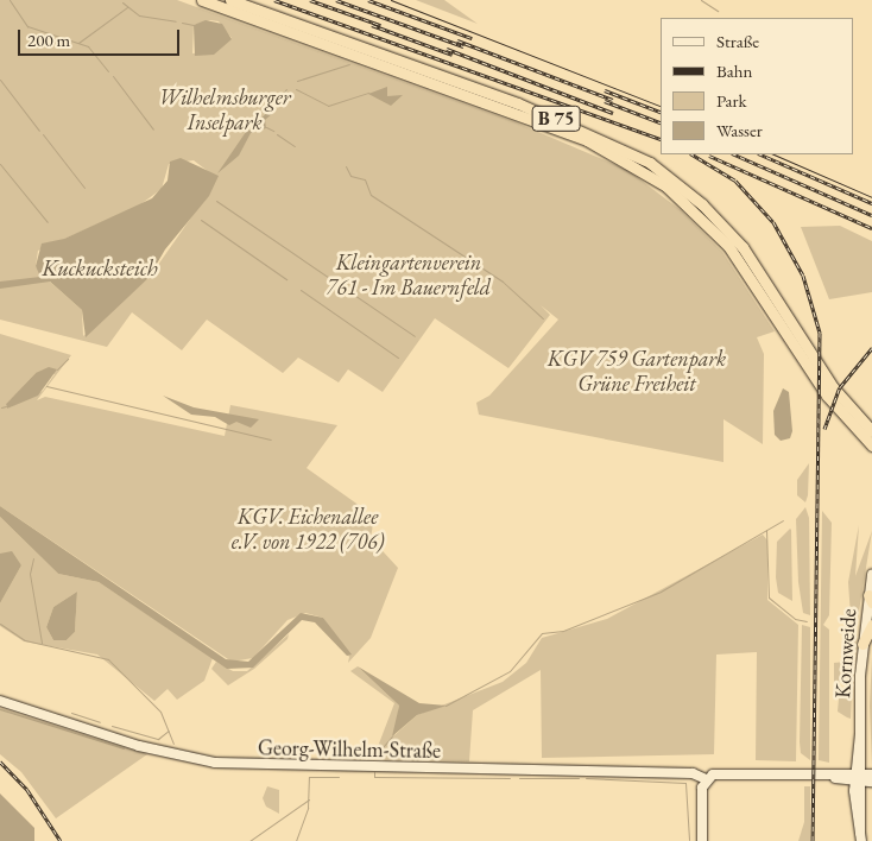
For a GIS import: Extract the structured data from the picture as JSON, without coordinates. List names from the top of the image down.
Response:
{
  "streets": {
    "highway": ["B 75"],
    "main road": ["Kornweide", "Georg-Wilhelm-Straße"]
  },
  "crossings": [
    ["Kornweide", "Georg-Wilhelm-Straße"]
  ],
  "water": ["Kuckucksteich"],
  "parks": [
    "Wilhelmsburger Inselpark",
    "Kleingartenverein 761 - Im Bauernfeld",
    "KGV 759 Gartenpark Grüne Freiheit",
    "KGV. Eichenallee e.V. von 1922 (706)"
  ],
  "legend": [
    "Straße",
    "Bahn",
    "Park",
    "Wasser"
  ],
  "scale_bar": "200 m"
}
